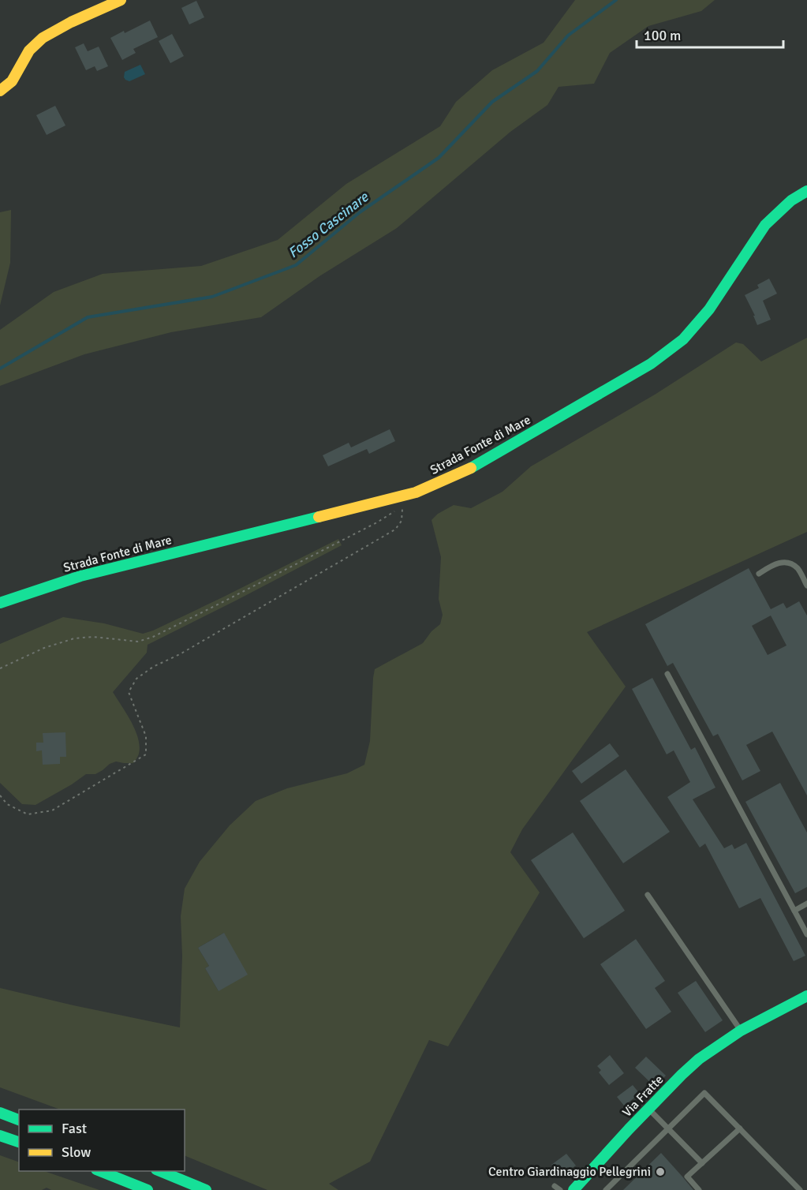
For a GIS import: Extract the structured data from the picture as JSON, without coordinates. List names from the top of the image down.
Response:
{
  "streets": {
    "main road": ["Strada Fonte di Mare", "Via Fratte"]
  },
  "water": ["Fosso Cascinare"],
  "places": ["Centro Giardinaggio Pellegrini"],
  "legend": ["Fast", "Slow"],
  "scale_bar": "100 m"
}
